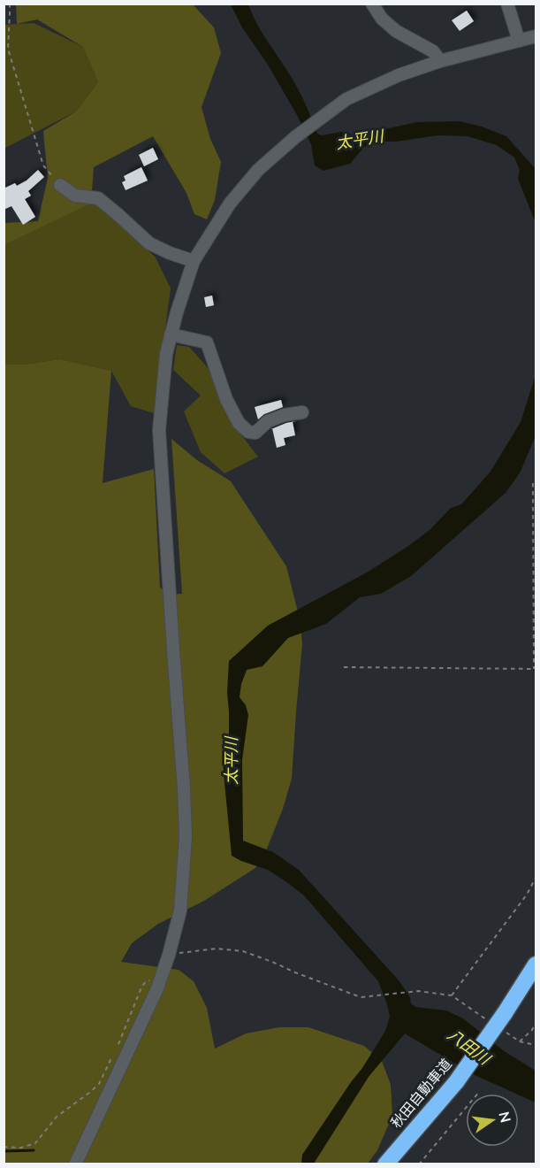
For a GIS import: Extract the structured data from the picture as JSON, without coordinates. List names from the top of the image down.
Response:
{
  "streets": {
    "highway": ["秋田自動車道"]
  },
  "water": ["太平川", "八田川"],
  "north": "right"
}
